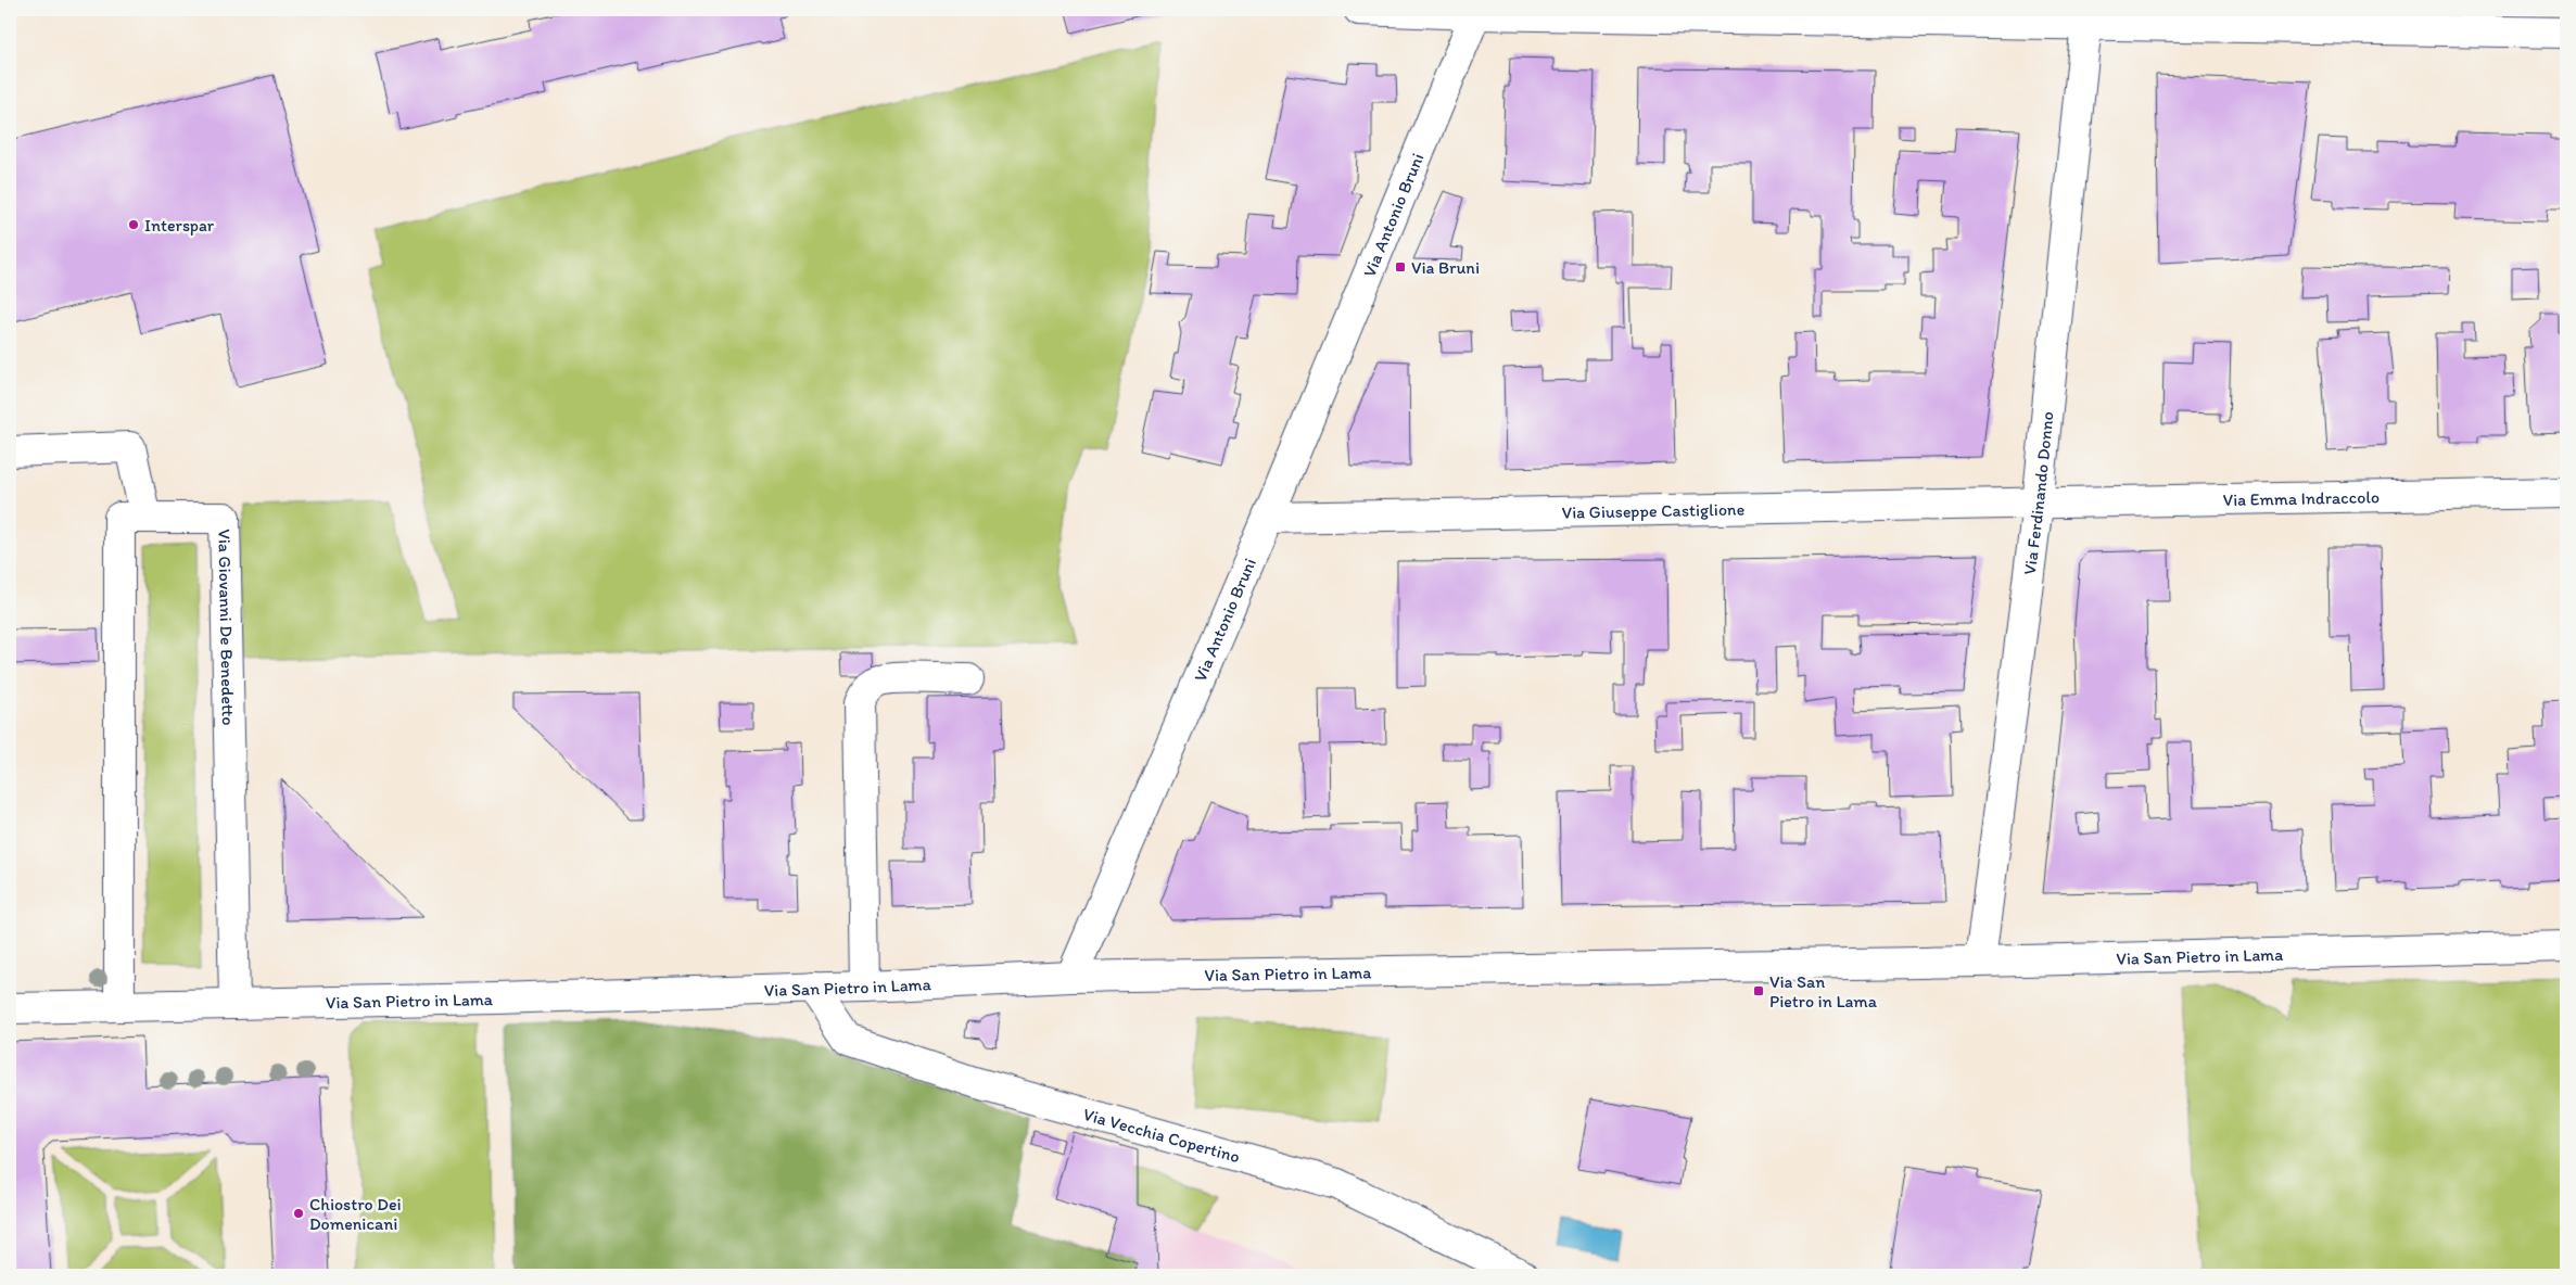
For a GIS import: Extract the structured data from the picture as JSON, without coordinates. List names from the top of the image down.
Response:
{
  "streets": {
    "street": [
      "Via Antonio Bruni",
      "Via Ferdinando Donno",
      "Via Emma Indraccolo",
      "Via Giuseppe Castiglione",
      "Via Giovanni De Benedetto",
      "Via San Pietro in Lama",
      "Via Vecchia Copertino"
    ]
  },
  "crossings": [
    ["Via Antonio Bruni", "Via Giuseppe Castiglione"],
    ["Via Antonio Bruni", "Via San Pietro in Lama"],
    ["Via Ferdinando Donno", "Via Emma Indraccolo"],
    ["Via Ferdinando Donno", "Via Giuseppe Castiglione"],
    ["Via Ferdinando Donno", "Via San Pietro in Lama"],
    ["Via Emma Indraccolo", "Via Giuseppe Castiglione"],
    ["Via Giovanni De Benedetto", "Via San Pietro in Lama"],
    ["Via San Pietro in Lama", "Via Vecchia Copertino"]
  ],
  "places": {
    "other": ["Interspar", "Chiostro Dei Domenicani"],
    "transit": ["Via Bruni", "Via San Pietro in Lama"]
  }
}
